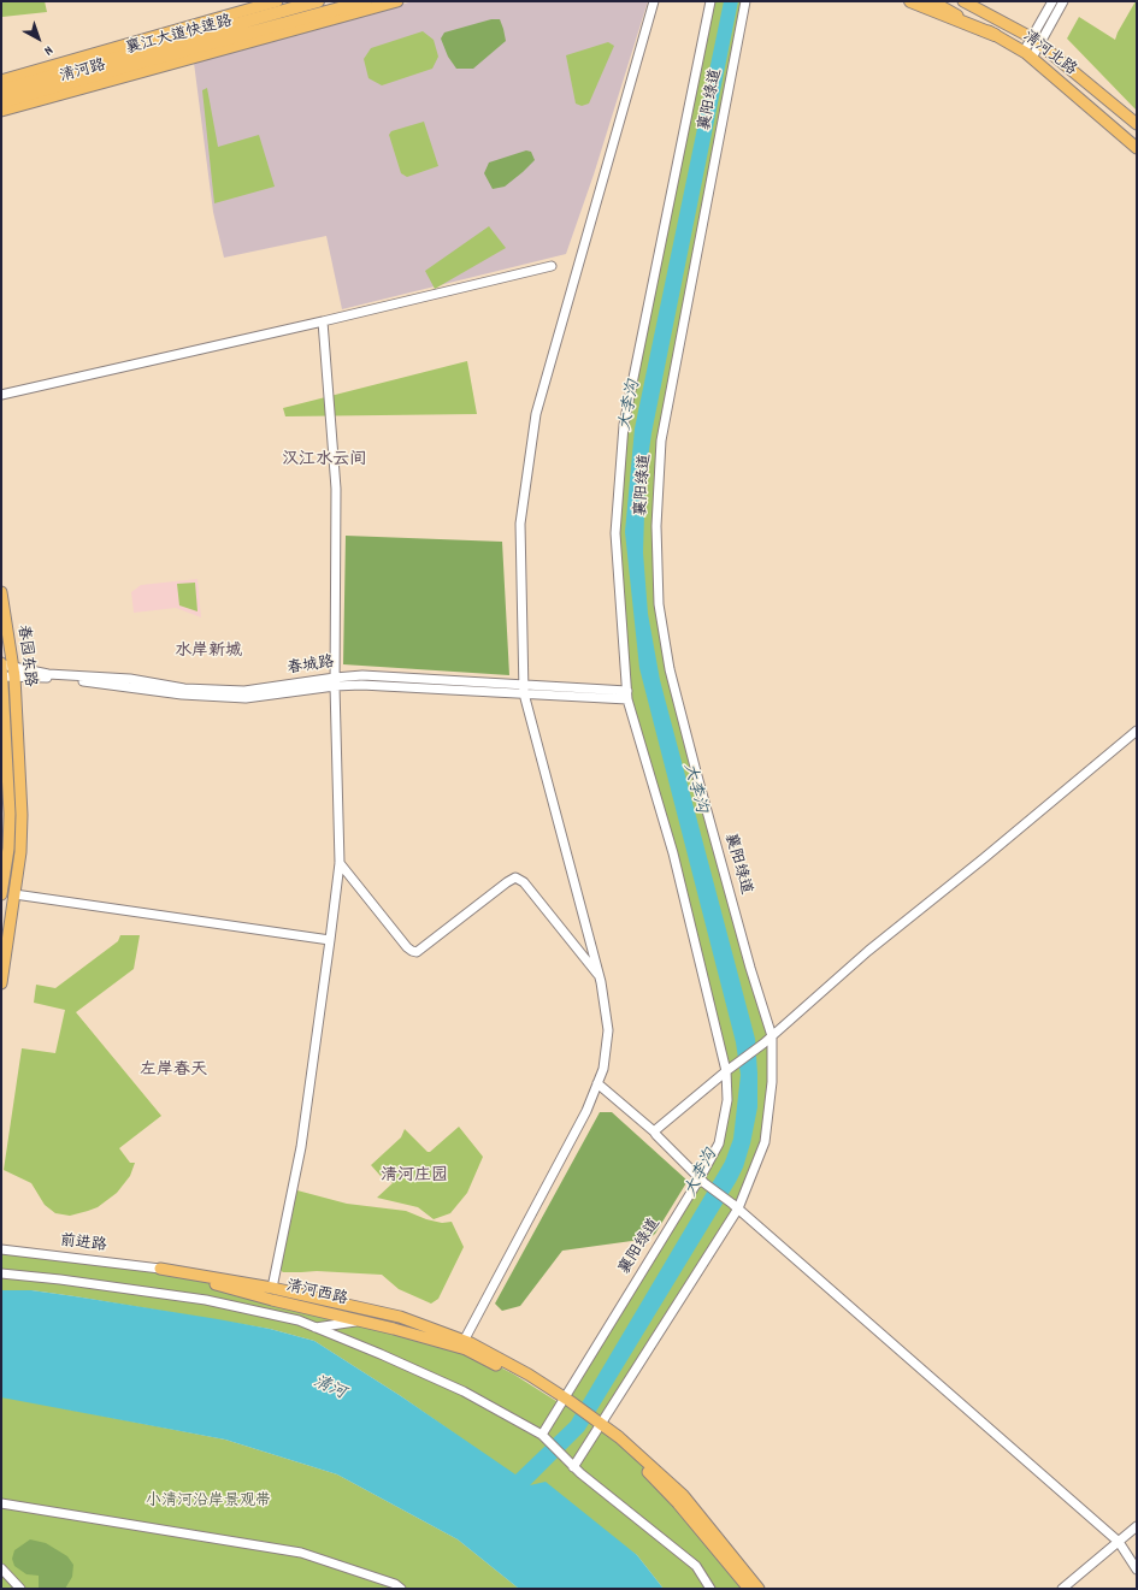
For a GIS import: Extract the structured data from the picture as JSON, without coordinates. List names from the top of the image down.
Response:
{
  "streets": {
    "highway": ["襄江大道快速路"],
    "main road": [
      "清河北路",
      "清河路",
      "春园东路",
      "清河西路"
    ],
    "street": ["襄阳绿道", "春城路", "前进路"]
  },
  "crossings": [
    ["襄阳绿道", "春城路"],
    ["春园东路", "春城路"],
    ["前进路", "清河西路"]
  ],
  "districts": [
    "汉江水云间",
    "水岸新城",
    "左岸春天",
    "清河庄园"
  ],
  "water": ["大李沟", "清河"],
  "parks": ["小清河沿岸景观带"],
  "north": "bottom right"
}
